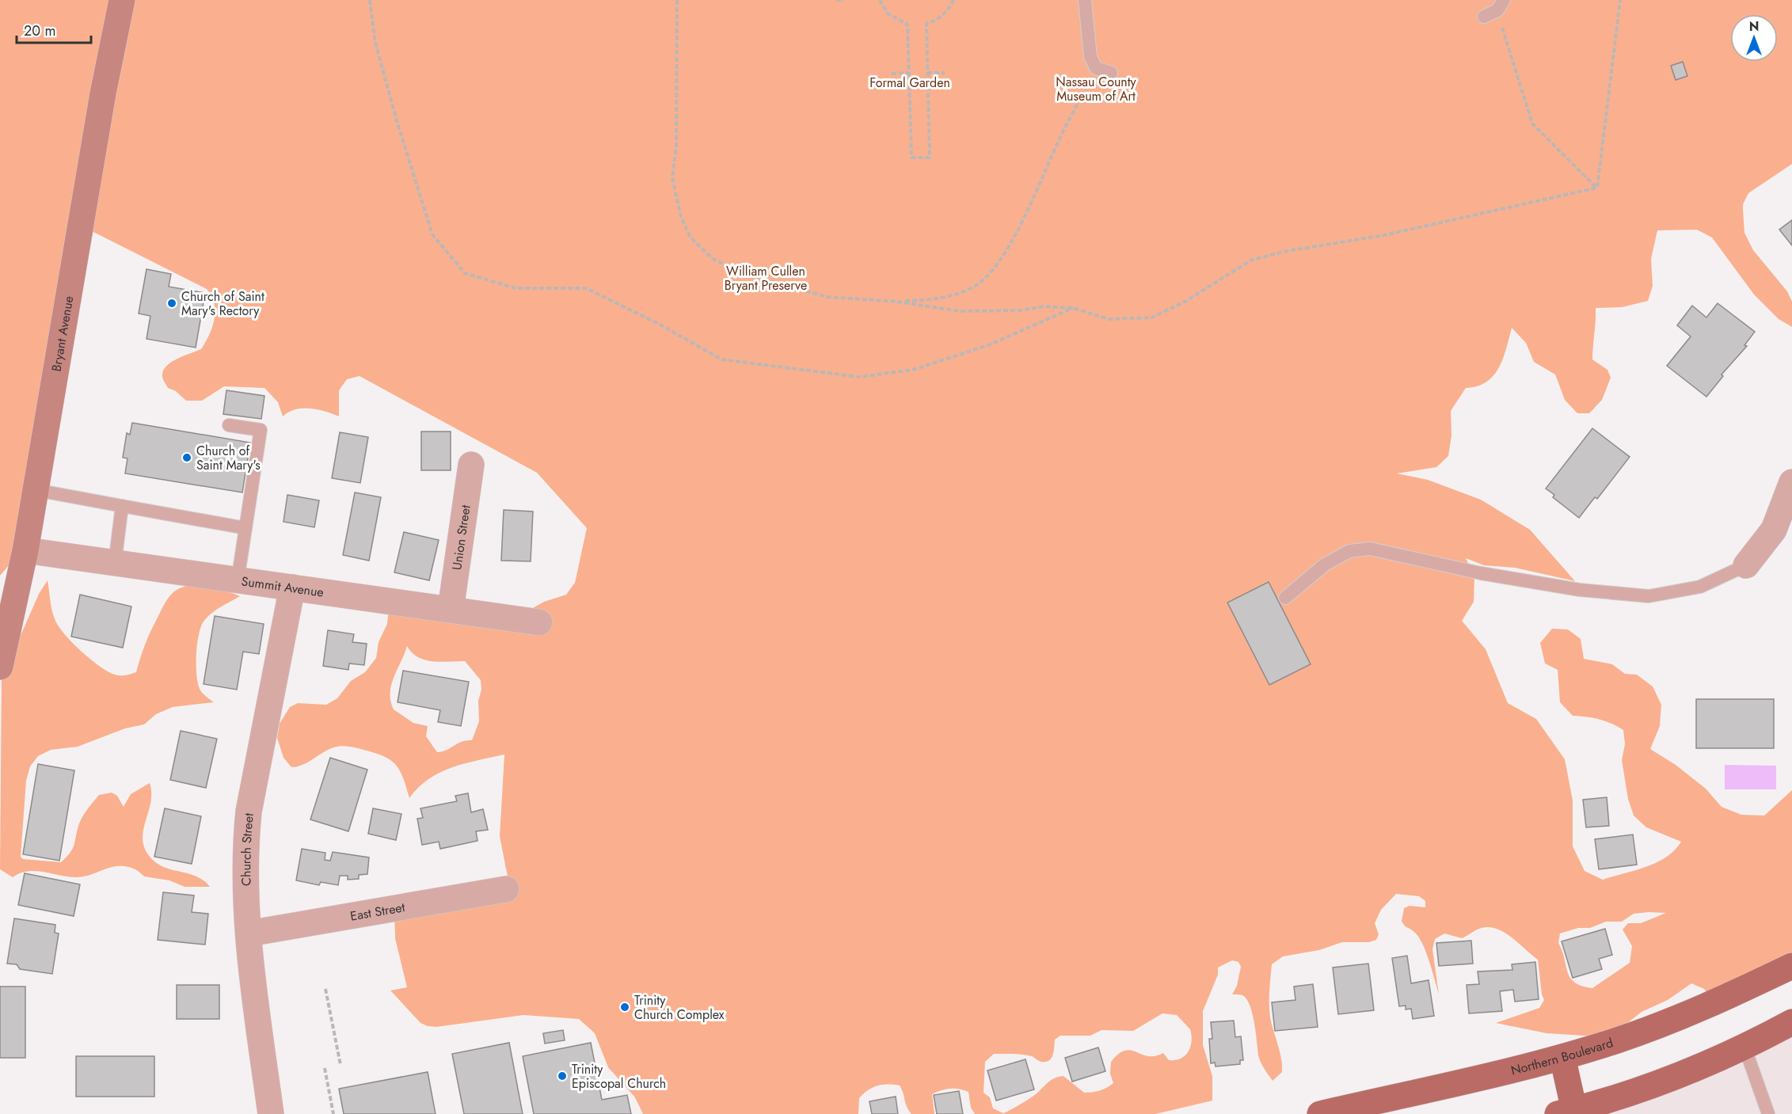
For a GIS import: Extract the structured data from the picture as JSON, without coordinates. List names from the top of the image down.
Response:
{
  "streets": {
    "main road": ["Bryant Avenue", "Northern Boulevard"],
    "street": [
      "Union Street",
      "Summit Avenue",
      "Church Street",
      "East Street"
    ]
  },
  "crossings": [
    ["Bryant Avenue", "Summit Avenue"],
    ["Union Street", "Summit Avenue"],
    ["Summit Avenue", "Church Street"],
    ["Church Street", "East Street"]
  ],
  "parks": ["Nassau County Museum of Art", "Formal Garden", "William Cullen Bryant Preserve"],
  "places": [
    "Church of Saint Mary's Rectory",
    "Church of Saint Mary's",
    "Trinity Church Complex",
    "Trinity Episcopal Church"
  ],
  "scale_bar": "20 m",
  "north": "top"
}
